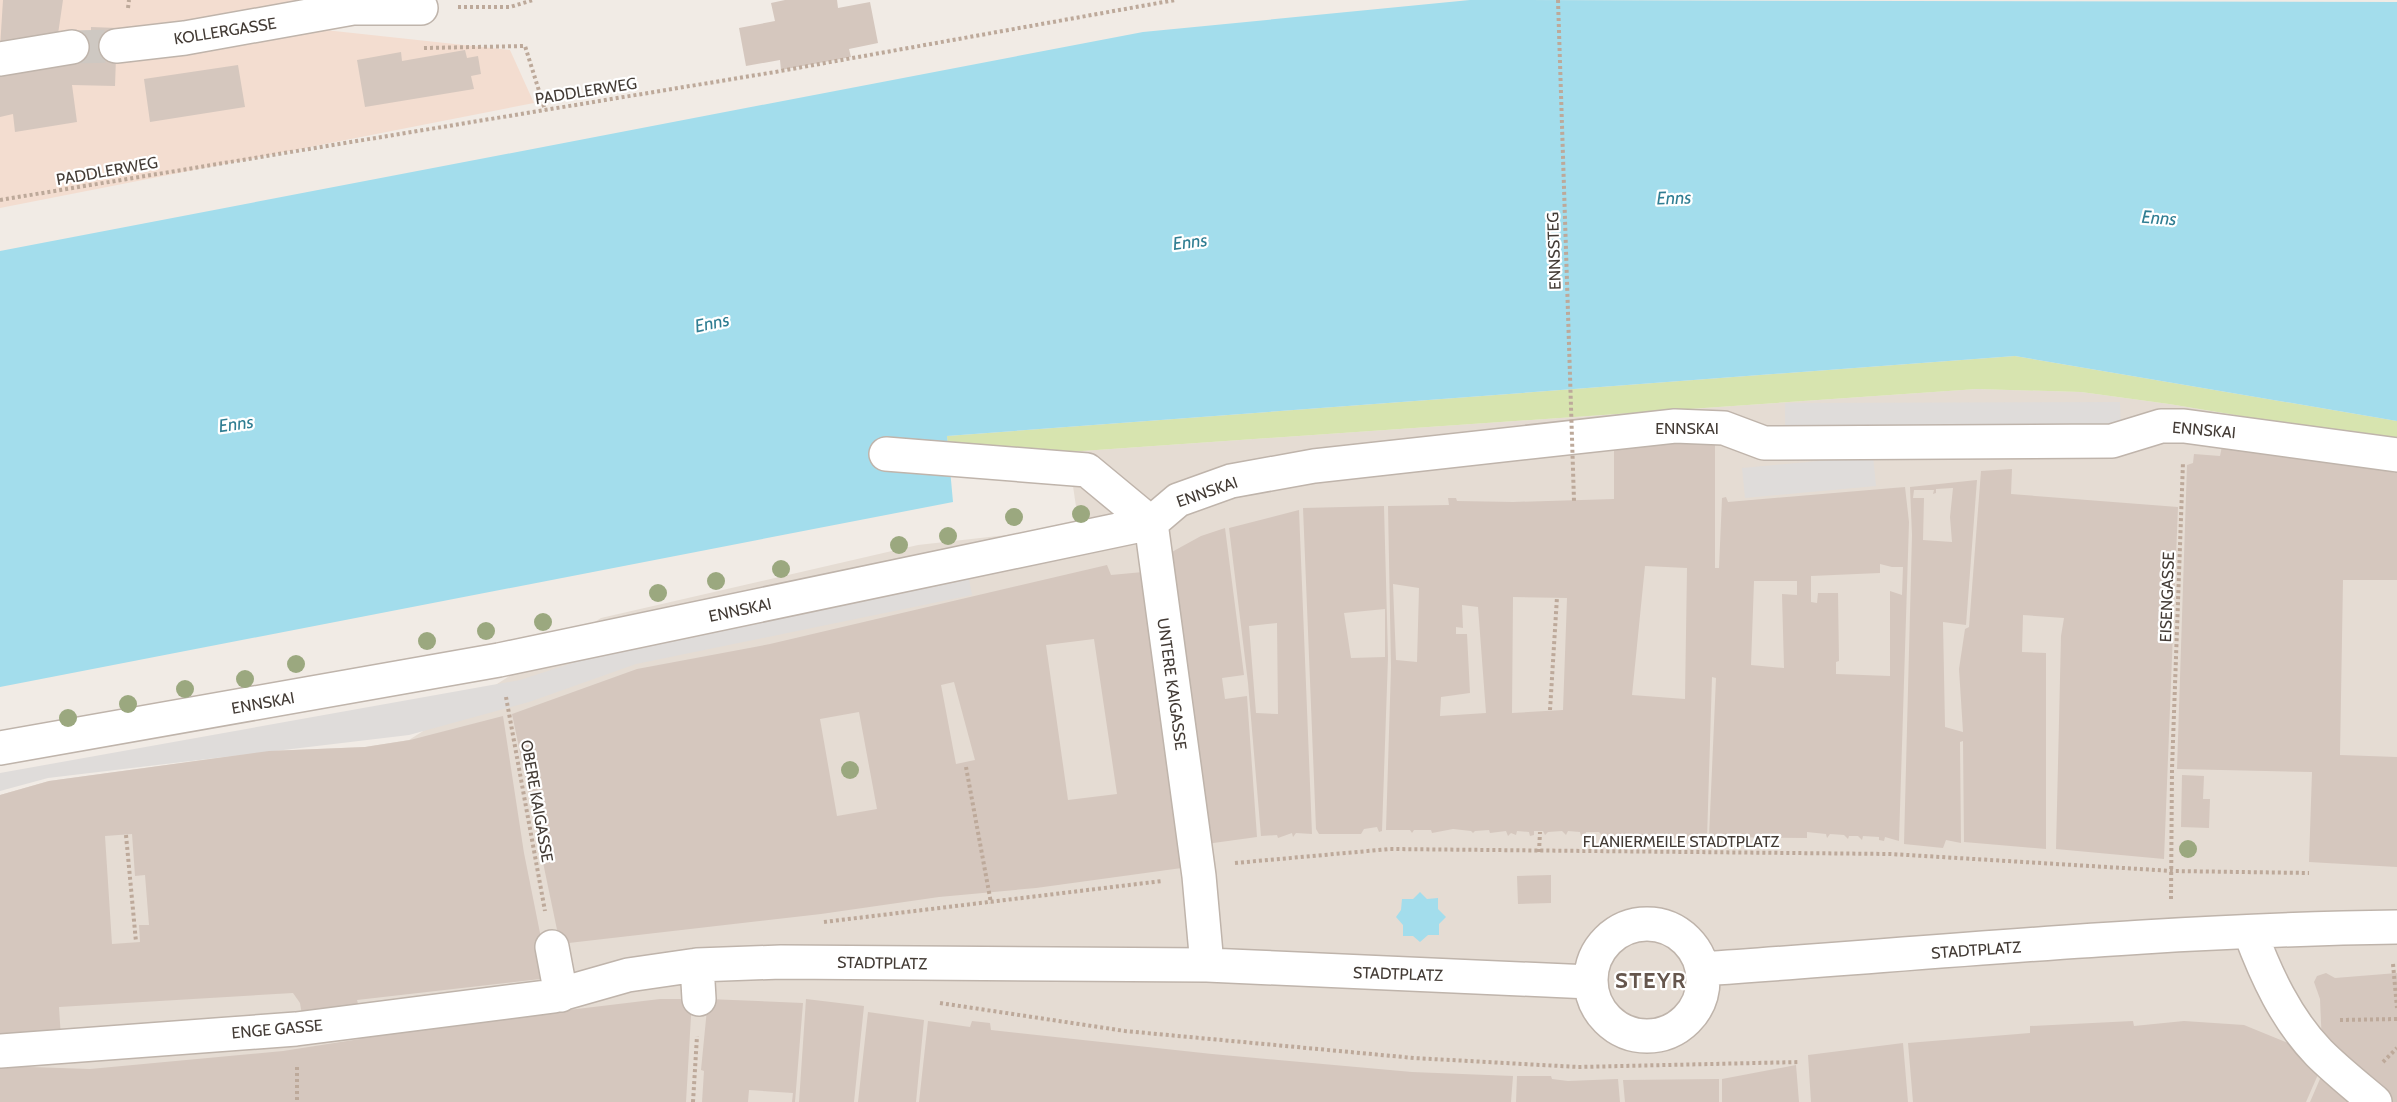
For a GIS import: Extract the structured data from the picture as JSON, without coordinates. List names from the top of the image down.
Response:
{
  "streets": {
    "street": [
      "KOLLERGASSE",
      "ENNSKAI",
      "UNTERE KAIGASSE",
      "STADTPLATZ",
      "ENGE GASSE"
    ],
    "path": [
      "PADDLERWEG",
      "ENNSSTEG",
      "EISENGASSE",
      "OBERE KAIGASSE",
      "FLANIERMEILE STADTPLATZ"
    ]
  },
  "crossings": [
    ["ENNSKAI", "EISENGASSE"],
    ["ENNSKAI", "UNTERE KAIGASSE"],
    ["ENNSKAI", "OBERE KAIGASSE"],
    ["EISENGASSE", "FLANIERMEILE STADTPLATZ"],
    ["UNTERE KAIGASSE", "FLANIERMEILE STADTPLATZ"],
    ["STADTPLATZ", "ENGE GASSE"]
  ],
  "districts": ["STEYR"],
  "water": ["Enns"]
}
